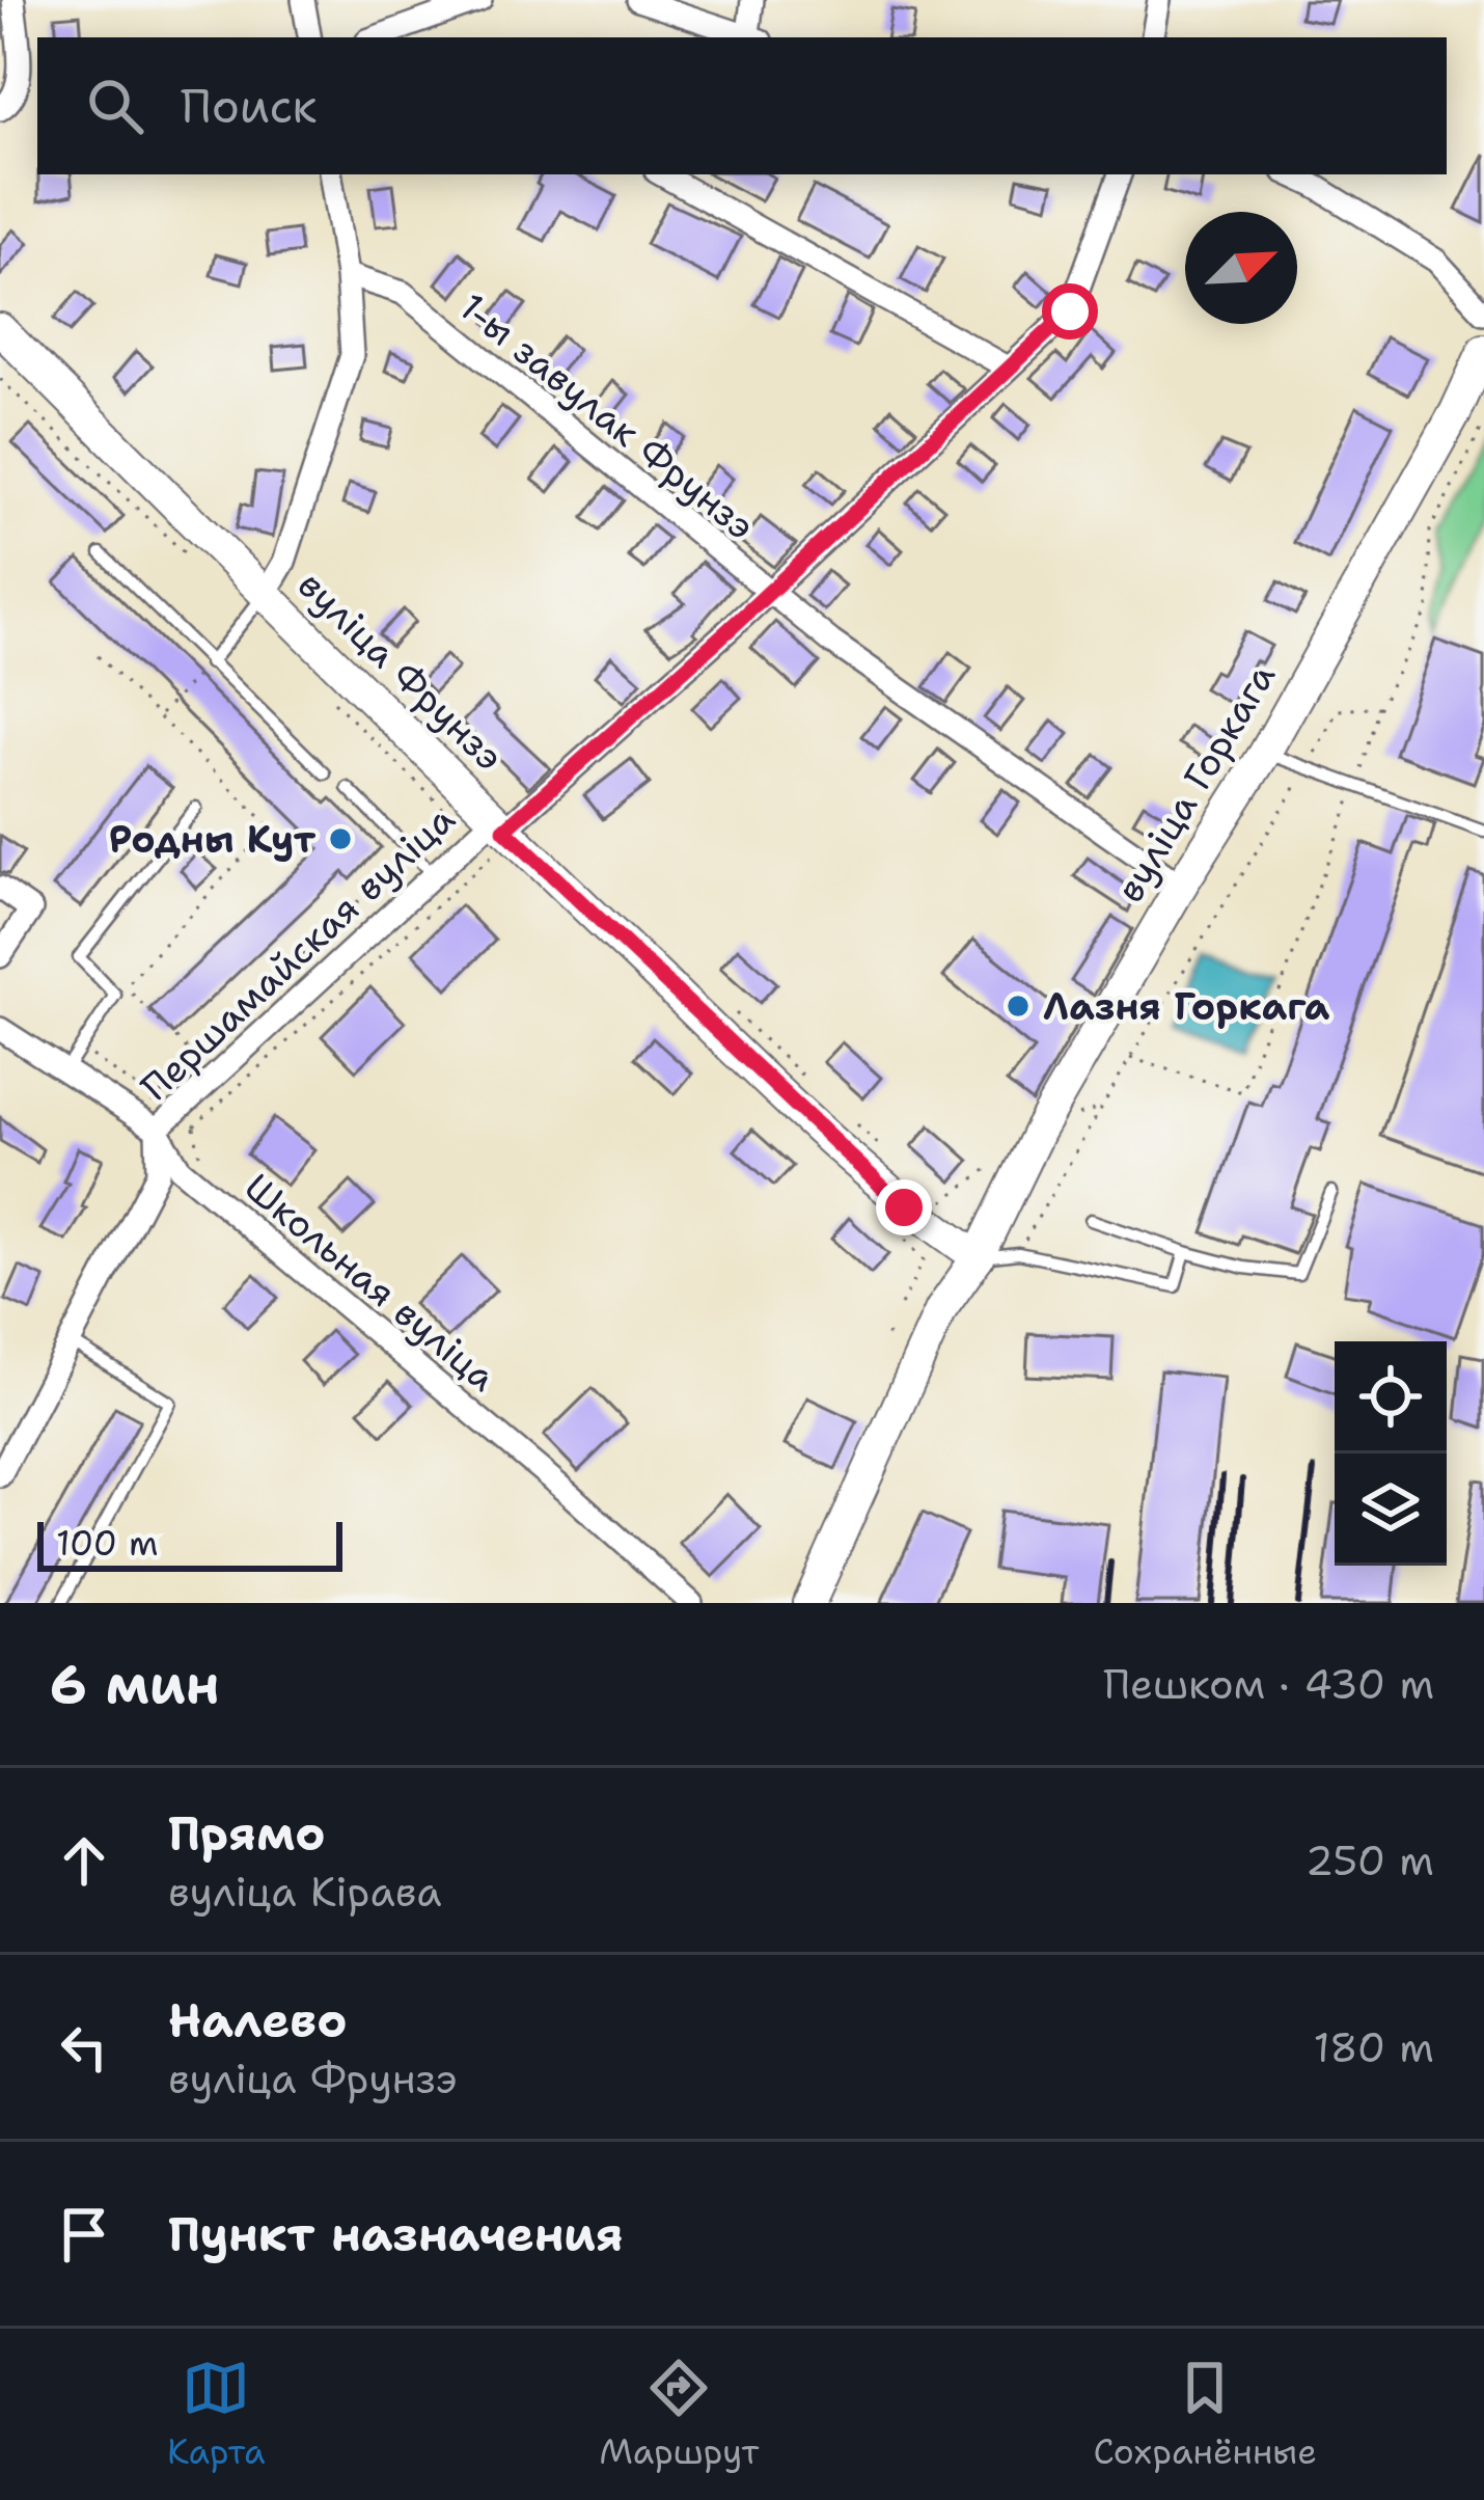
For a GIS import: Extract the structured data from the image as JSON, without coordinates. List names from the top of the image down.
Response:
{
  "streets": {
    "street": [
      "1-ы завулак Фрунзэ",
      "вуліца Фрунзэ",
      "вуліца Горкага",
      "Першамайская вуліца",
      "Школьная вуліца"
    ]
  },
  "crossings": [
    ["1-ы завулак Фрунзэ", "вуліца Горкага"],
    ["1-ы завулак Фрунзэ", "Першамайская вуліца"],
    ["вуліца Фрунзэ", "вуліца Горкага"],
    ["вуліца Фрунзэ", "Першамайская вуліца"],
    ["Першамайская вуліца", "Школьная вуліца"]
  ],
  "places": ["Родны Кут", "Лазня Горкага"],
  "scale_bar": "100 m",
  "north": "top right",
  "page": {
    "search": "Поиск",
    "scale": "100 m",
    "heading": ["6 мин", "Пешком · 430 m"],
    "list": [
      ["Прямо", "вуліца Кірава", "250 m"],
      ["Налево", "вуліца Фрунзэ", "180 m"],
      "Пункт назначения"
    ],
    "nav": ["Карта", "Маршрут", "Сохранённые"]
  }
}
